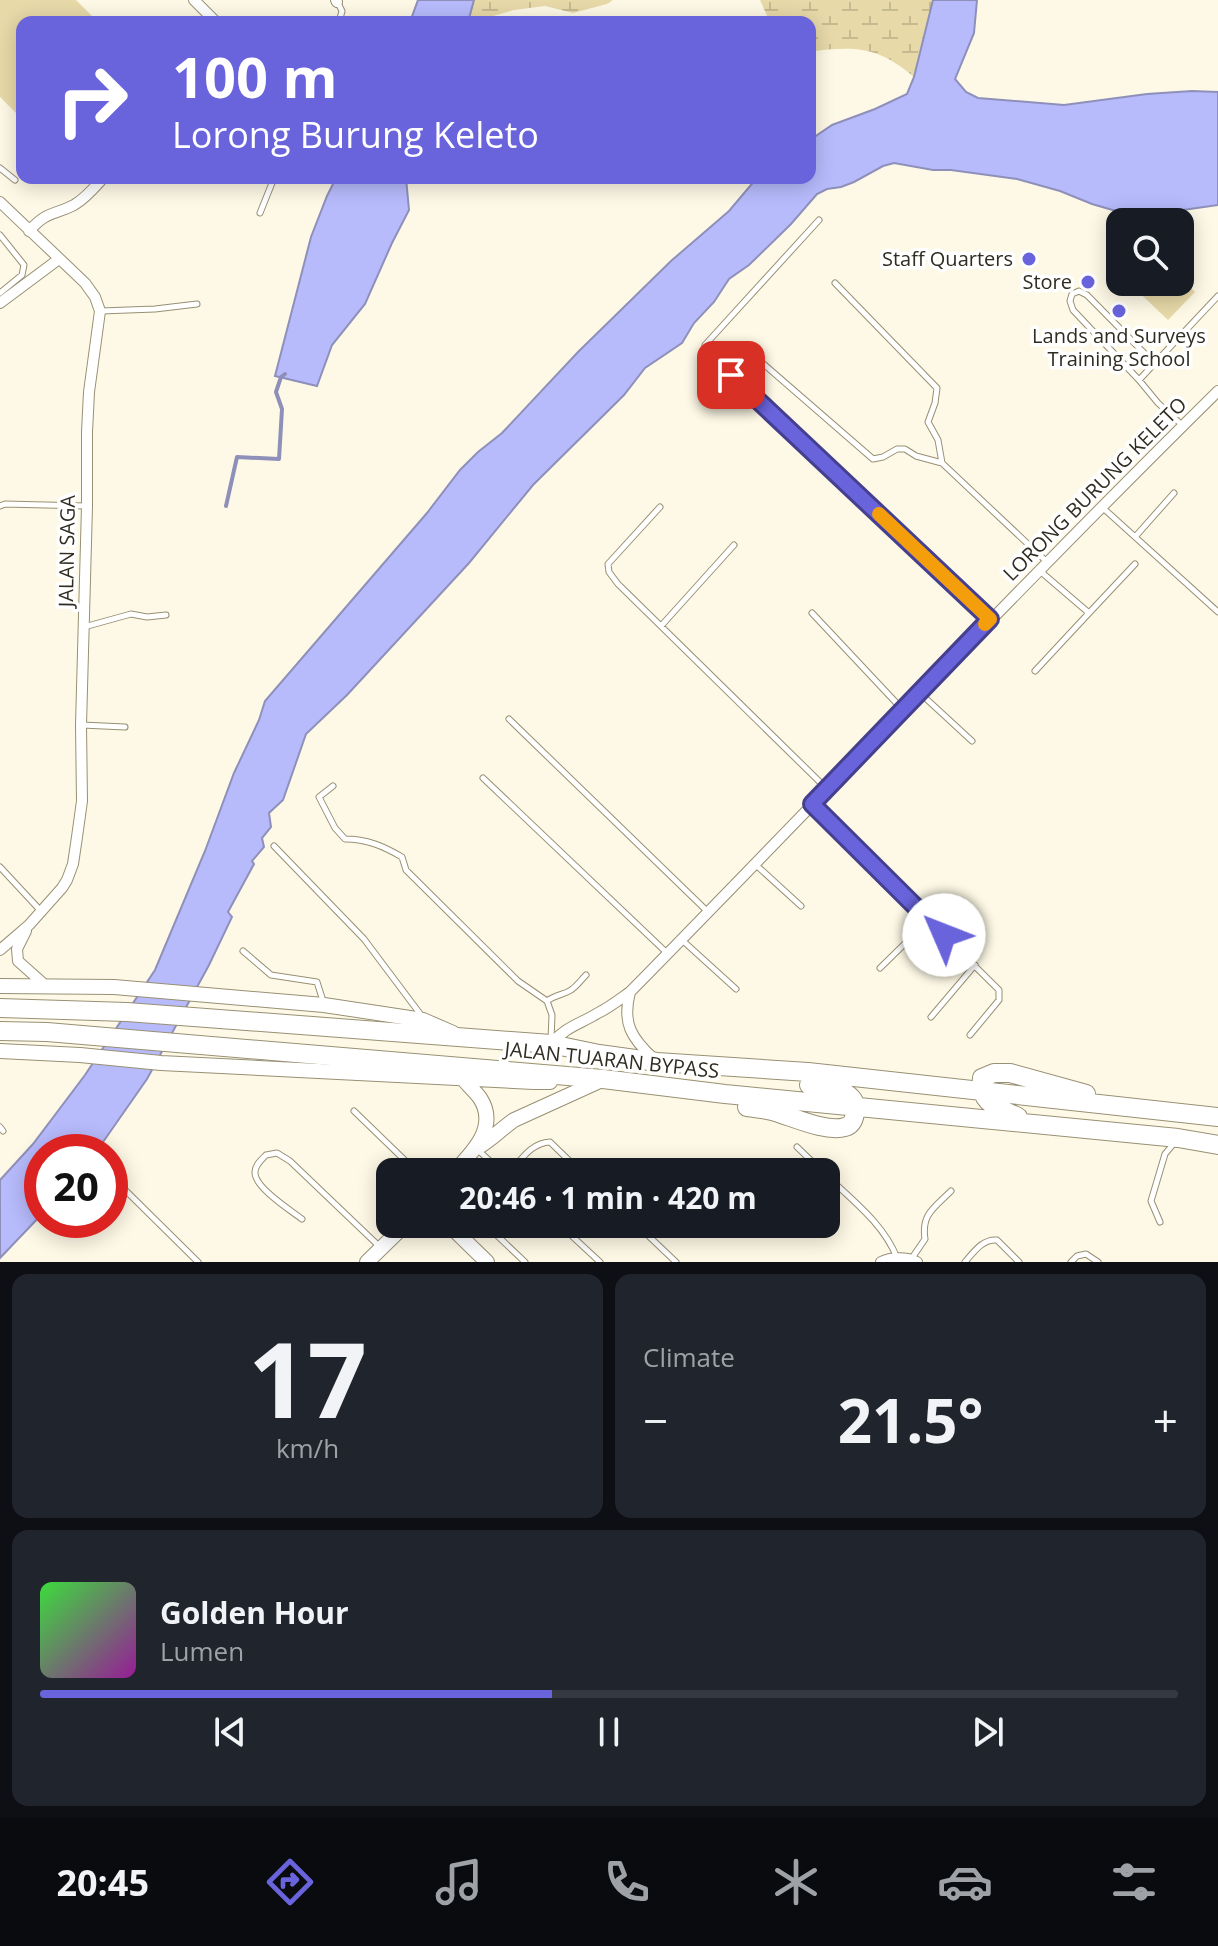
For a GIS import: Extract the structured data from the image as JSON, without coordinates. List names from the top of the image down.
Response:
{
  "streets": {
    "highway": ["JALAN TUARAN BYPASS"],
    "street": ["LORONG BURUNG KELETO", "JALAN SAGA"]
  },
  "crossings": [
    ["LORONG BURUNG KELETO", "JALAN TUARAN BYPASS"]
  ],
  "places": ["Staff Quarters", "Store", "Lands and Surveys Training School"],
  "page": {
    "turn": ["100 m", "Lorong Burung Keleto"],
    "limit": "20",
    "trip": "20:46 · 1 min · 420 m",
    "tile": [
      ["17", "km/h"],
      "Climate"
    ],
    "heat": ["−", "21.5°", "+"],
    "song": ["Golden Hour", "Lumen"],
    "tabs": "20:45"
  }
}
